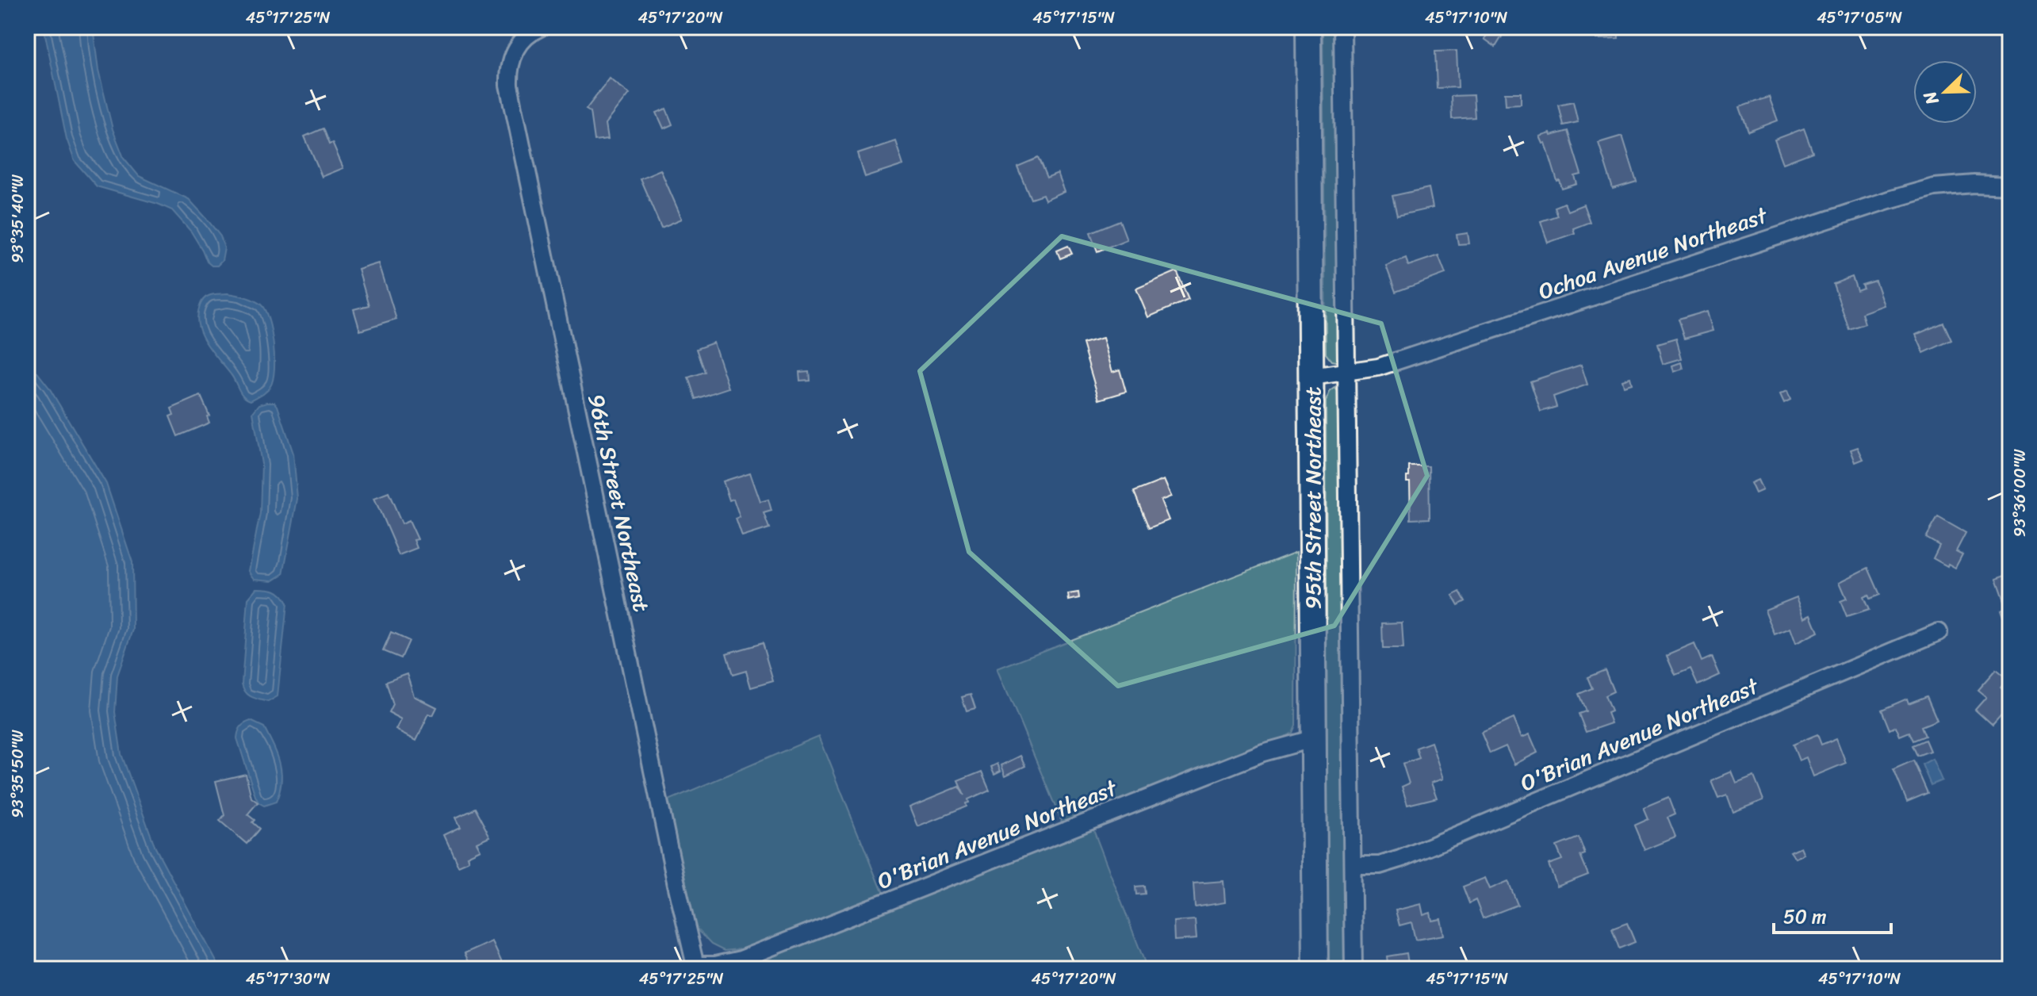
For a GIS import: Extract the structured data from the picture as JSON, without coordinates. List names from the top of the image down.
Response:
{
  "streets": {
    "main road": ["95th Street Northeast"],
    "street": ["Ochoa Avenue Northeast", "96th Street Northeast", "O'Brian Avenue Northeast"]
  },
  "crossings": [
    ["Ochoa Avenue Northeast", "95th Street Northeast"],
    ["95th Street Northeast", "O'Brian Avenue Northeast"],
    ["96th Street Northeast", "O'Brian Avenue Northeast"]
  ],
  "scale_bar": "50 m",
  "north": "bottom left",
  "coordinates": [
    "45°17'25\"N",
    "45°17'20\"N",
    "45°17'15\"N",
    "45°17'10\"N",
    "45°17'05\"N",
    "93°35'40\"W",
    "93°36'00\"W",
    "93°35'50\"W",
    "45°17'30\"N"
  ]
}
